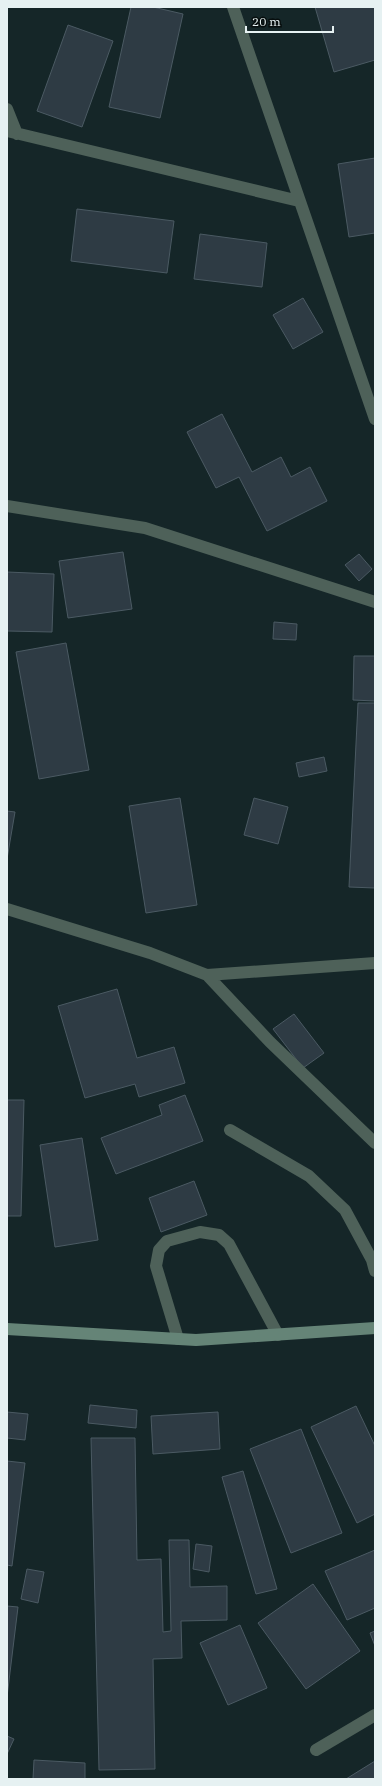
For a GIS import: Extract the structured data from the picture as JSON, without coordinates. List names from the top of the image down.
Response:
{
  "scale_bar": "20 m"
}
